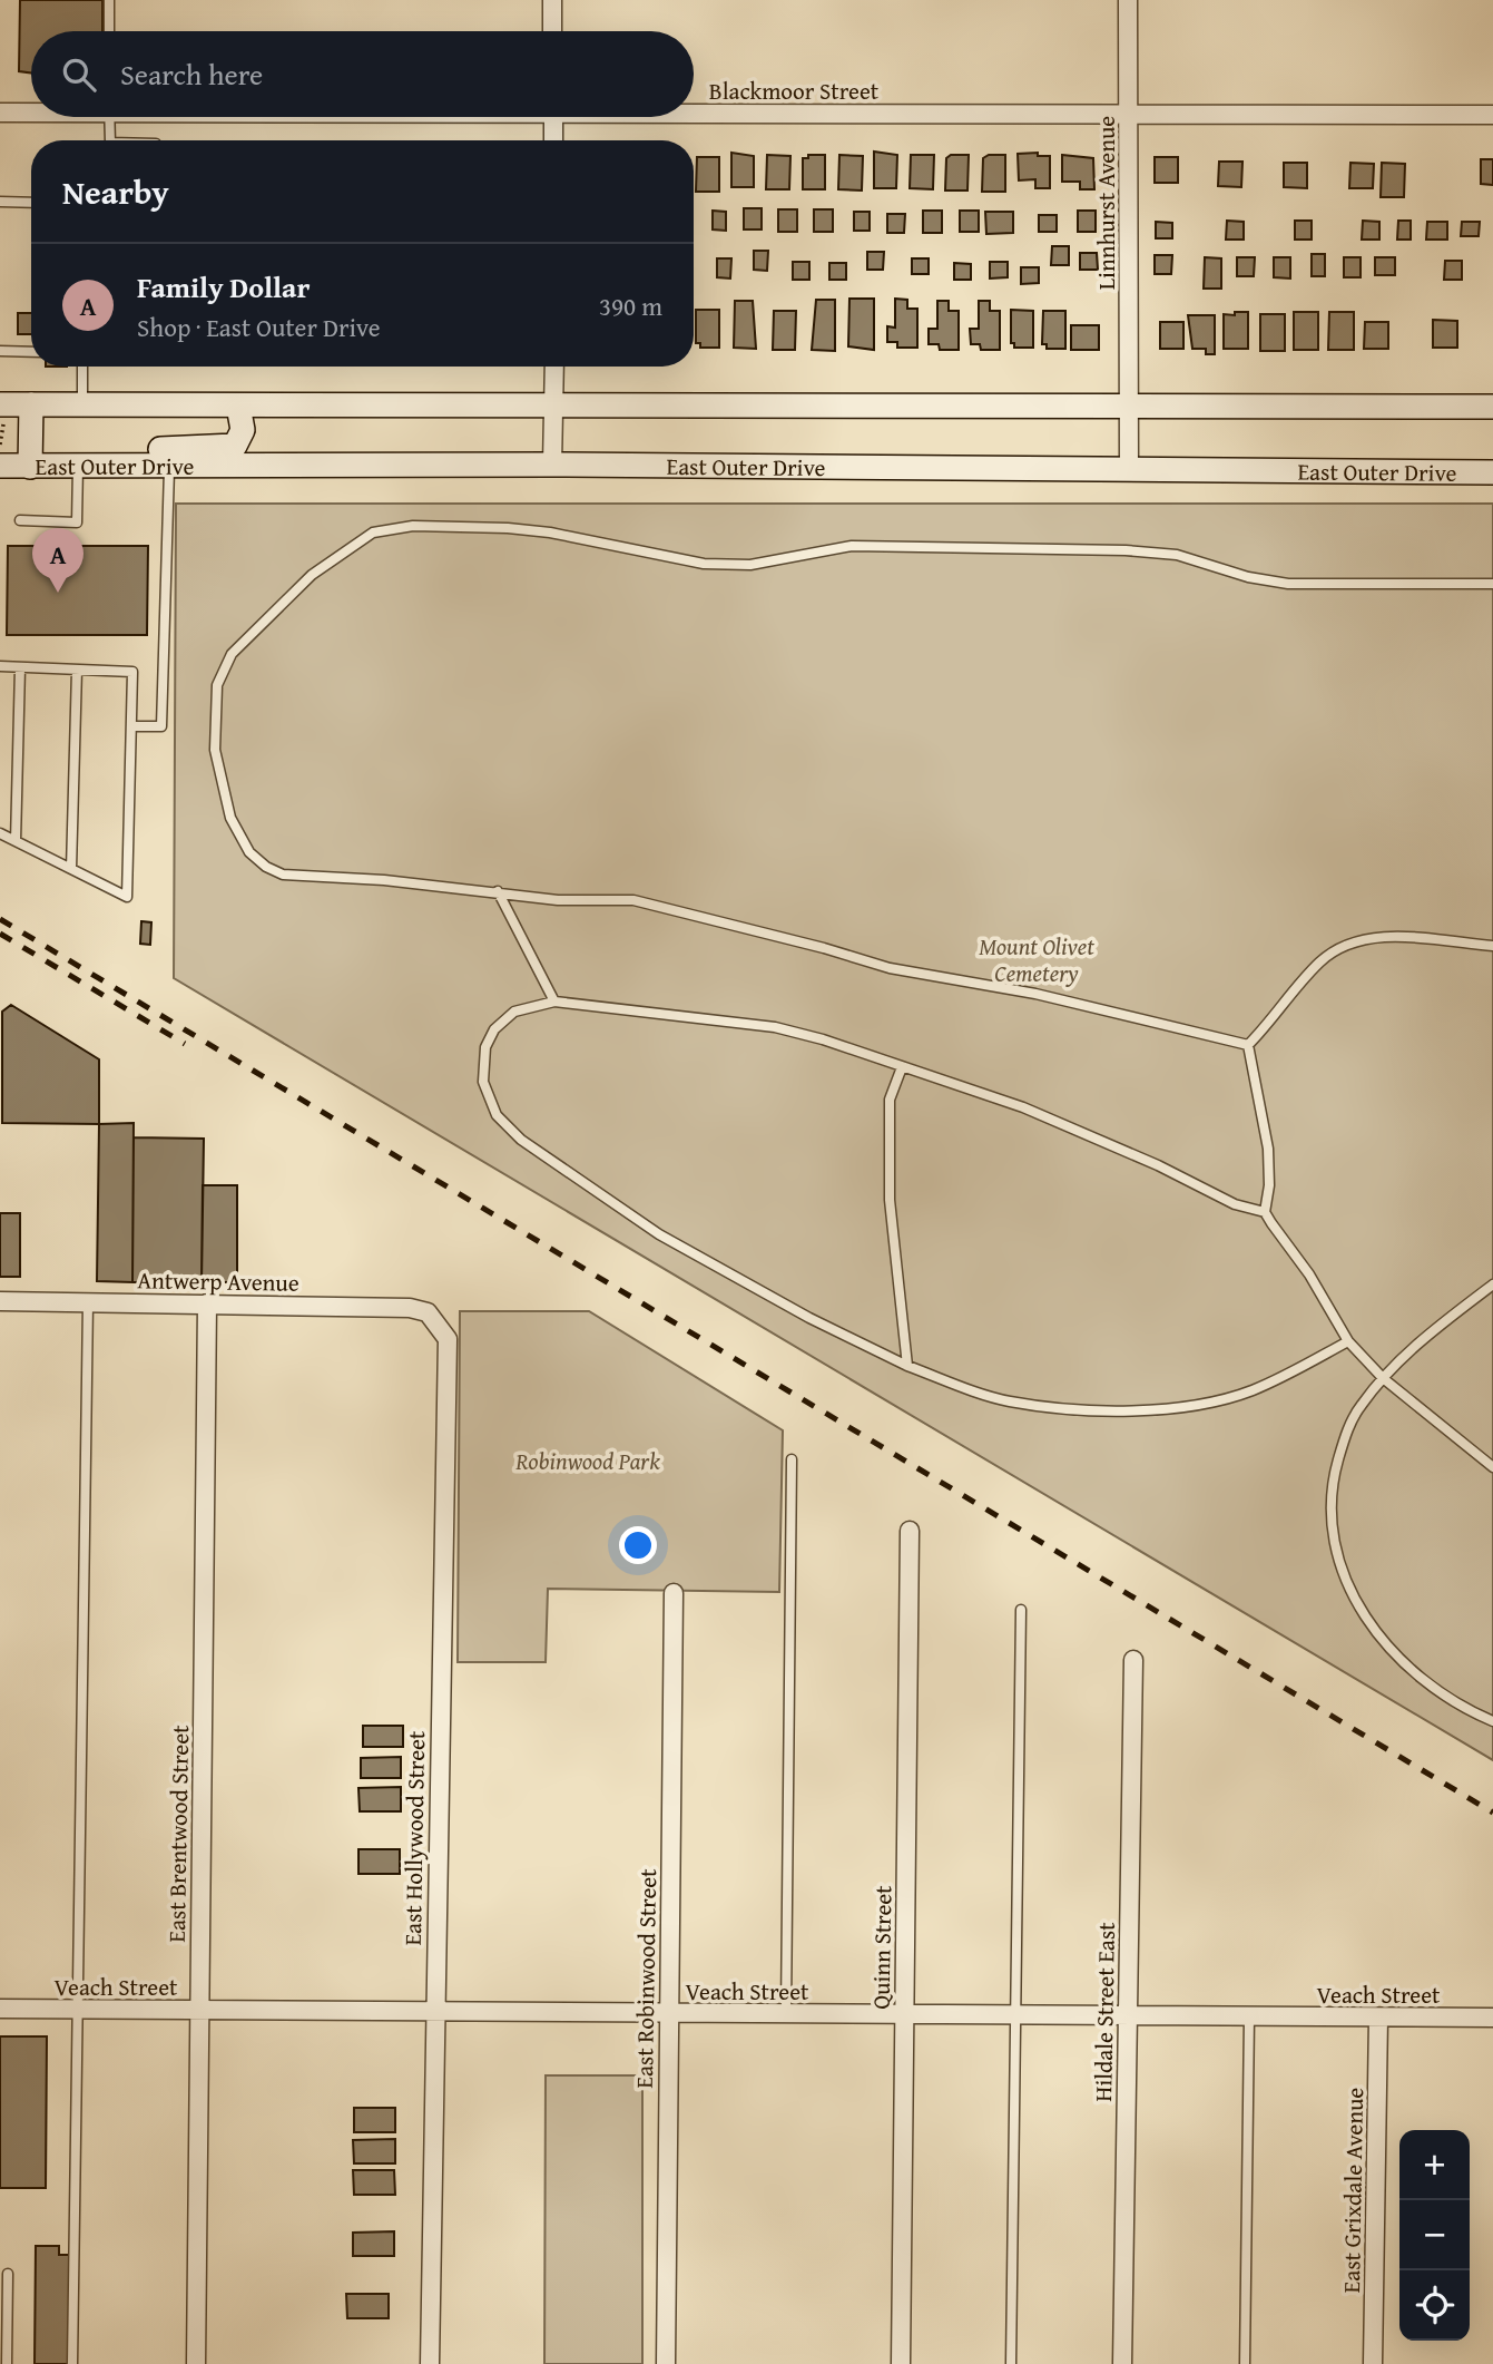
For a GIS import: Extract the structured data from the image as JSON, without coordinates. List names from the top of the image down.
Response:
{
  "streets": {
    "main road": ["East Outer Drive"],
    "street": [
      "Blackmoor Street",
      "Linnhurst Avenue",
      "Antwerp Avenue",
      "East Brentwood Street",
      "East Hollywood Street",
      "Quinn Street",
      "East Robinwood Street",
      "Veach Street",
      "Hildale Street East",
      "East Grixdale Avenue"
    ]
  },
  "crossings": [
    ["Blackmoor Street", "Linnhurst Avenue"],
    ["Linnhurst Avenue", "East Outer Drive"],
    ["Antwerp Avenue", "East Brentwood Street"],
    ["Antwerp Avenue", "East Hollywood Street"],
    ["East Brentwood Street", "Veach Street"],
    ["East Hollywood Street", "Veach Street"],
    ["Quinn Street", "Veach Street"],
    ["East Robinwood Street", "Veach Street"],
    ["Veach Street", "Hildale Street East"],
    ["Veach Street", "East Grixdale Avenue"]
  ],
  "parks": ["Mount Olivet Cemetery", "Robinwood Park"],
  "page": {
    "search": "Search here",
    "heading": "Nearby",
    "list": [
      {
        "mark": "A",
        "name": "Family Dollar",
        "note": "Shop · East Outer Drive",
        "value": "390 m"
      }
    ],
    "pins": "A",
    "map_buttons": ["+", "−"]
  }
}
